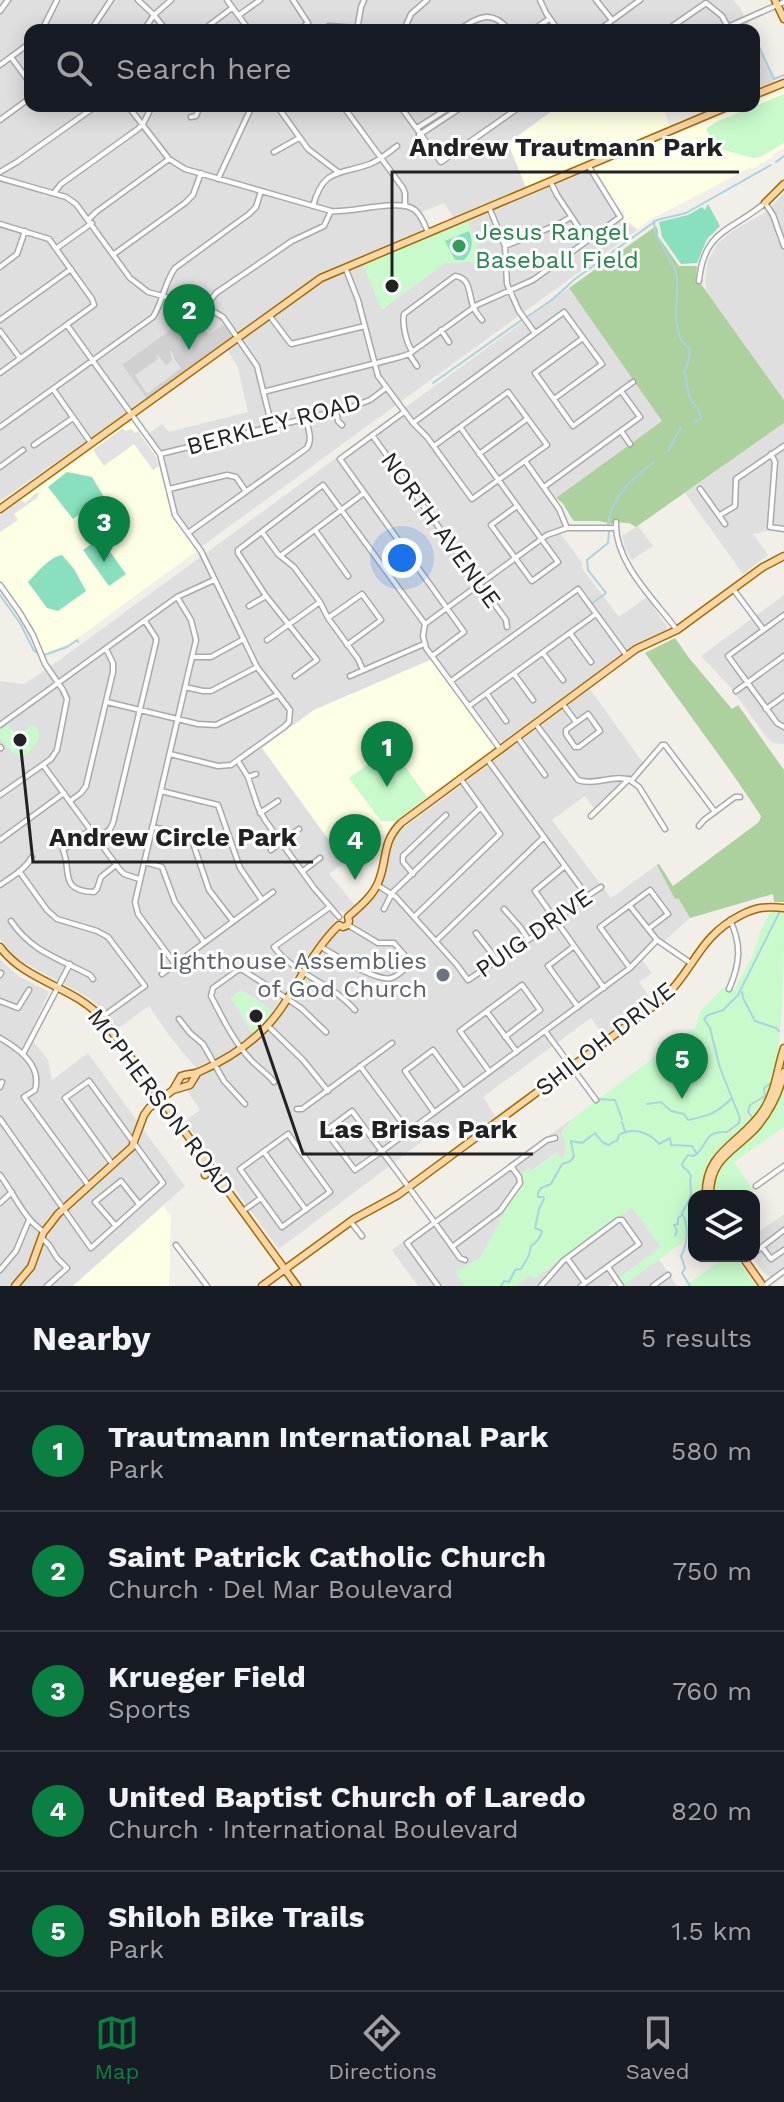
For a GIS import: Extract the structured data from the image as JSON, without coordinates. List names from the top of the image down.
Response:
{
  "streets": {
    "main road": ["SHILOH DRIVE", "MCPHERSON ROAD"],
    "street": ["BERKLEY ROAD", "NORTH AVENUE", "PUIG DRIVE"]
  },
  "crossings": [
    ["SHILOH DRIVE", "MCPHERSON ROAD"]
  ],
  "places": [
    "Jesus Rangel Baseball Field",
    "Andrew Trautmann Park",
    "Andrew Circle Park",
    "Lighthouse Assemblies of God Church",
    "Las Brisas Park"
  ],
  "page": {
    "search": "Search here",
    "pins": [
      "2",
      "3",
      "1",
      "4",
      "5"
    ],
    "heading": ["Nearby", "5 results"],
    "list": [
      {
        "mark": "1",
        "name": "Trautmann International Park",
        "note": "Park",
        "value": "580 m"
      },
      {
        "mark": "2",
        "name": "Saint Patrick Catholic Church",
        "note": "Church · Del Mar Boulevard",
        "value": "750 m"
      },
      {
        "mark": "3",
        "name": "Krueger Field",
        "note": "Sports",
        "value": "760 m"
      },
      {
        "mark": "4",
        "name": "United Baptist Church of Laredo",
        "note": "Church · International Boulevard",
        "value": "820 m"
      },
      {
        "mark": "5",
        "name": "Shiloh Bike Trails",
        "note": "Park",
        "value": "1.5 km"
      }
    ],
    "nav": ["Map", "Directions", "Saved"]
  }
}
